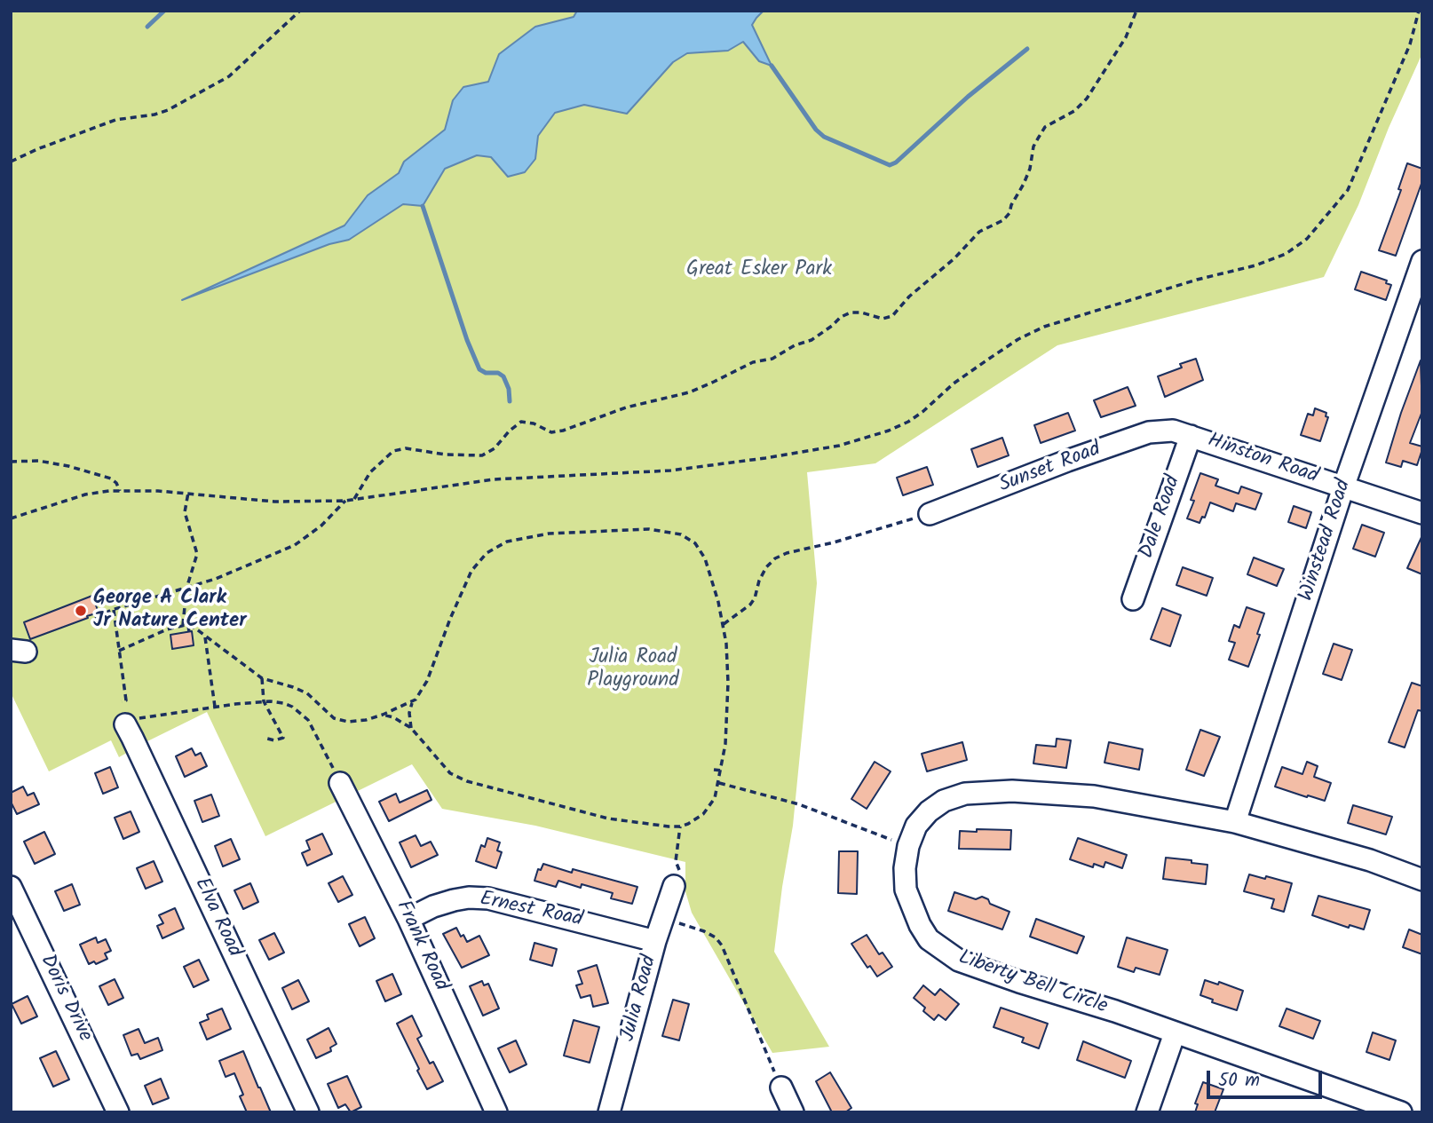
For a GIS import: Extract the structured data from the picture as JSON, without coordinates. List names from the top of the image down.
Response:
{
  "streets": {
    "street": [
      "Hinston Road",
      "Sunset Road",
      "Dale Road",
      "Winstead Road",
      "Ernest Road",
      "Elva Road",
      "Frank Road",
      "Liberty Bell Circle",
      "Doris Drive",
      "Julia Road"
    ]
  },
  "crossings": [
    ["Hinston Road", "Sunset Road"],
    ["Hinston Road", "Dale Road"],
    ["Hinston Road", "Winstead Road"],
    ["Sunset Road", "Dale Road"],
    ["Winstead Road", "Liberty Bell Circle"],
    ["Ernest Road", "Frank Road"],
    ["Ernest Road", "Julia Road"]
  ],
  "parks": ["Great Esker Park", "Julia Road Playground"],
  "places": ["George A Clark Jr Nature Center"],
  "scale_bar": "50 m"
}
